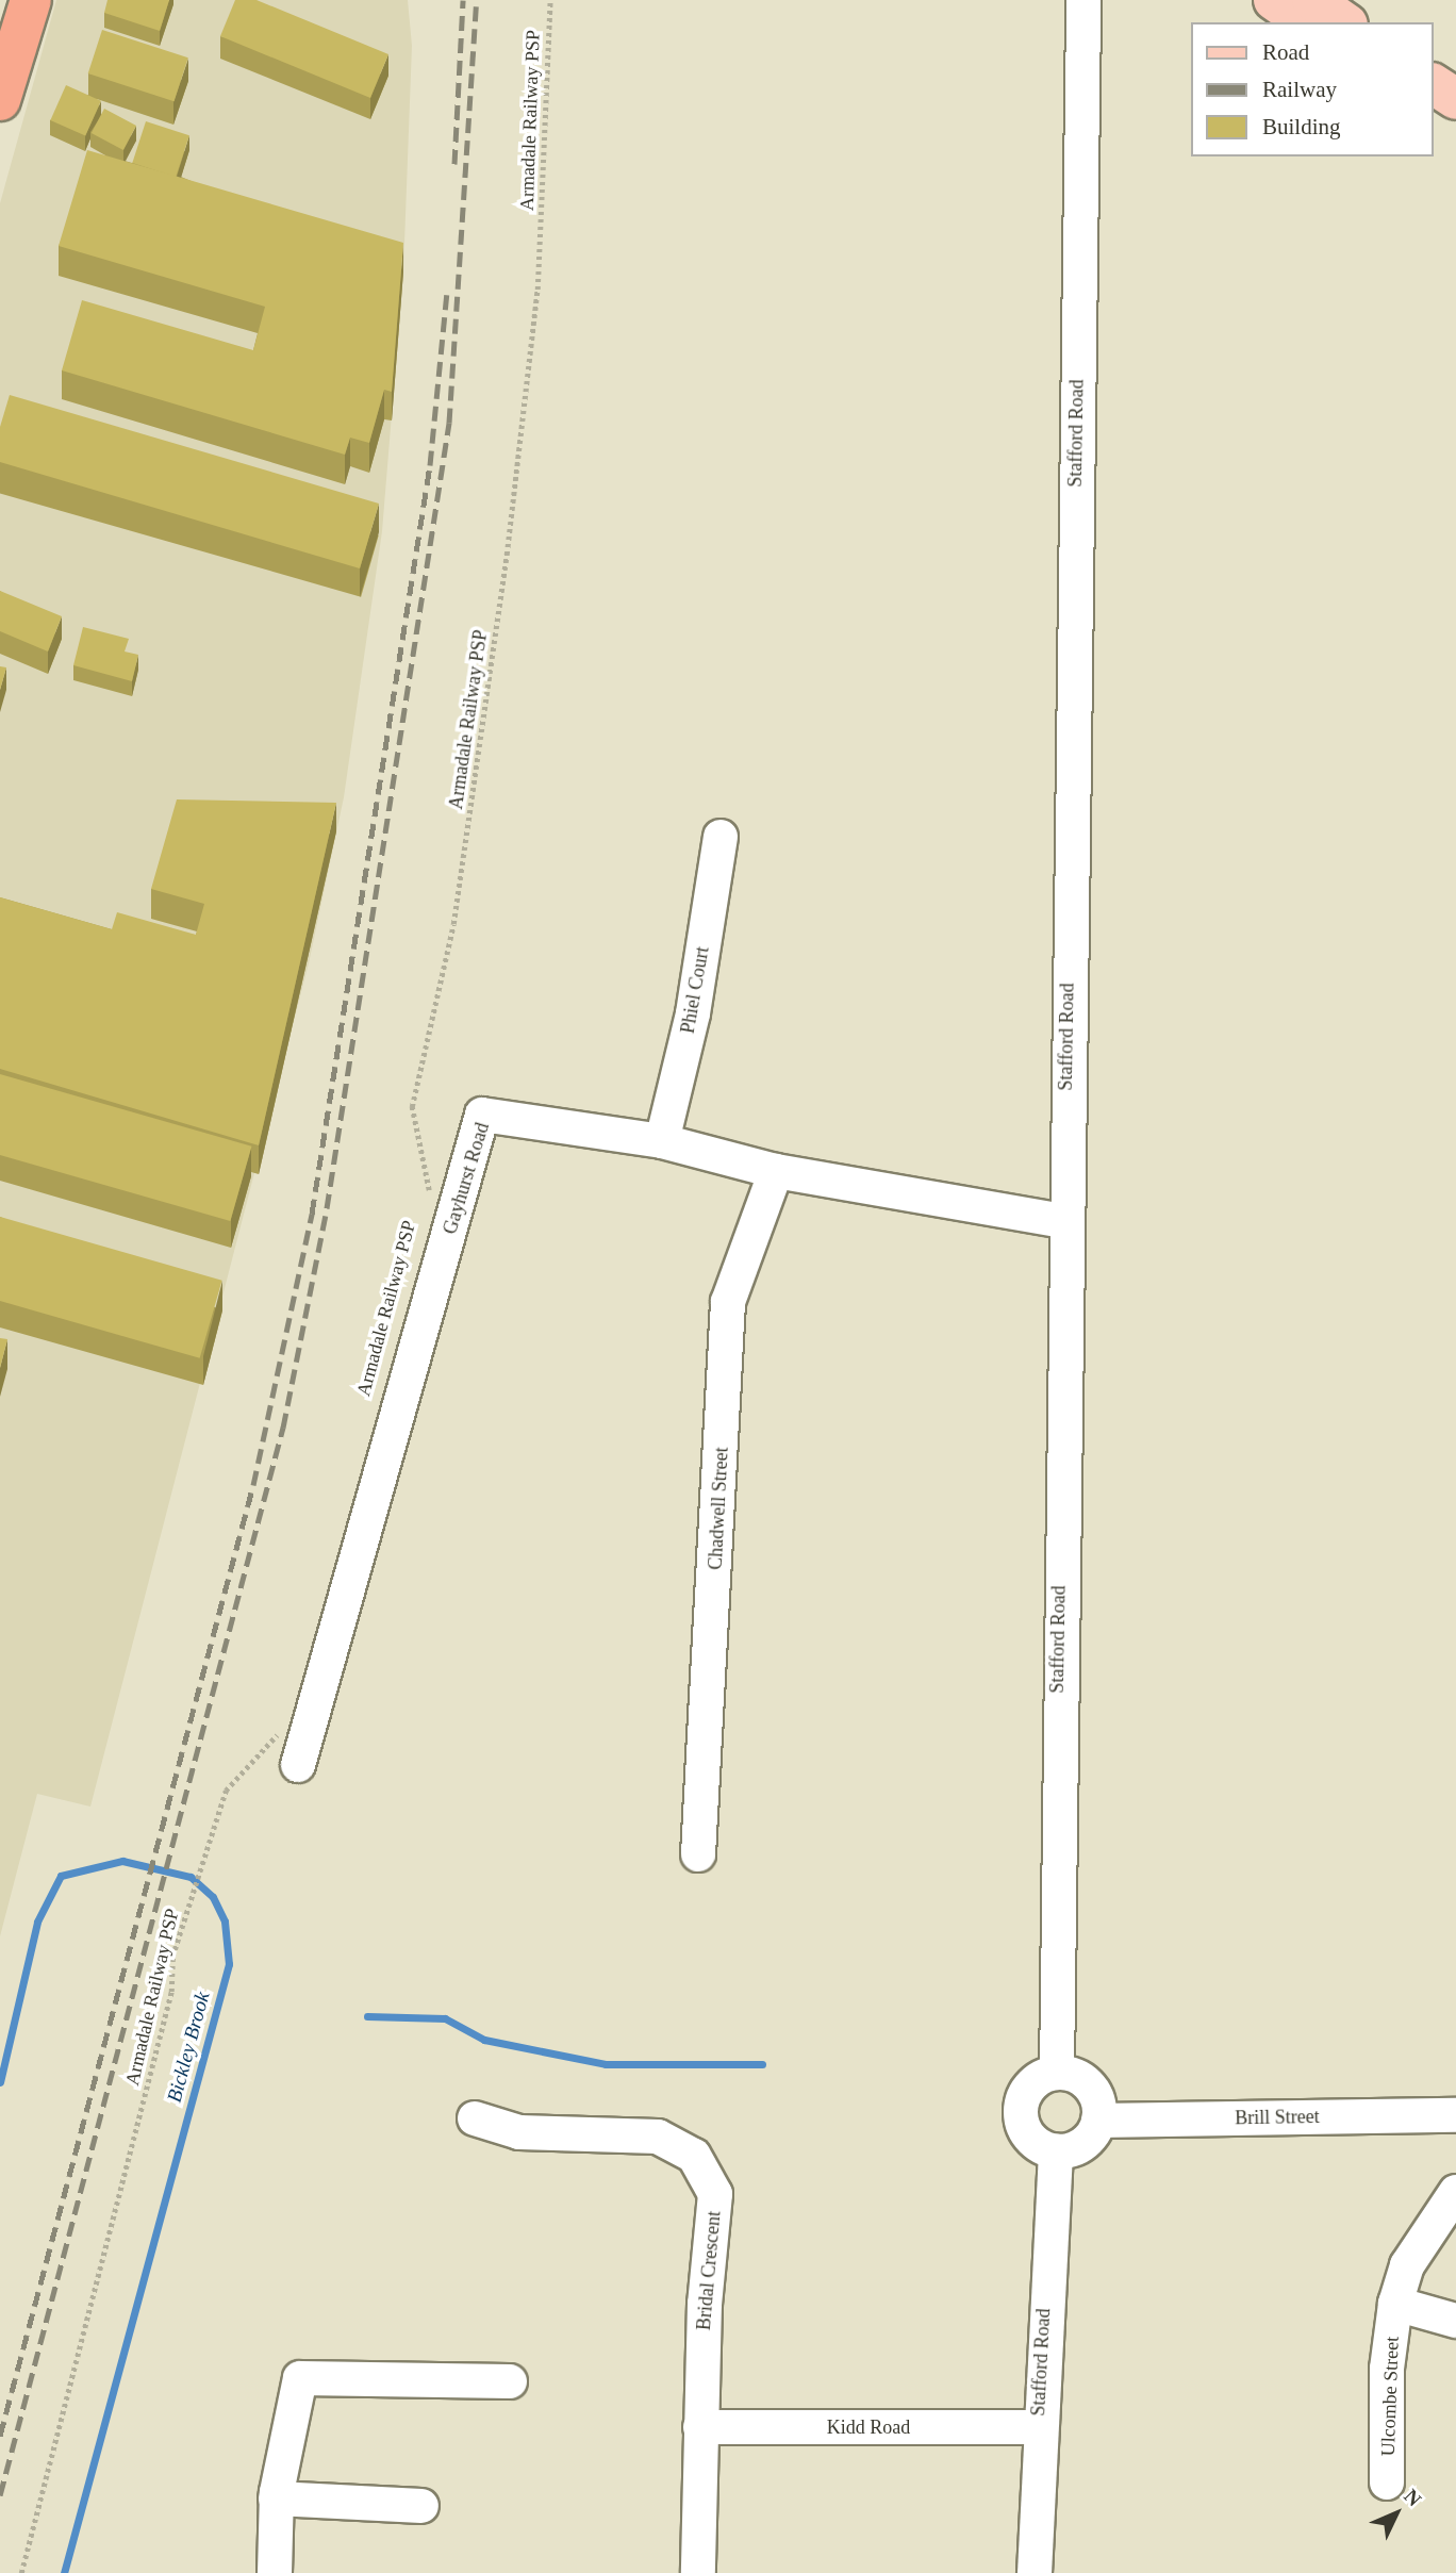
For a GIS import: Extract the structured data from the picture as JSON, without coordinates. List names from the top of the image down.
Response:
{
  "streets": {
    "street": [
      "Stafford Road",
      "Phiel Court",
      "Gayhurst Road",
      "Chadwell Street",
      "Brill Street",
      "Bridal Crescent",
      "Ulcombe Street",
      "Kidd Road"
    ],
    "path": ["Armadale Railway PSP"]
  },
  "crossings": [
    ["Stafford Road", "Gayhurst Road"],
    ["Stafford Road", "Brill Street"],
    ["Stafford Road", "Kidd Road"],
    ["Phiel Court", "Gayhurst Road"],
    ["Gayhurst Road", "Chadwell Street"],
    ["Bridal Crescent", "Kidd Road"]
  ],
  "water": ["Bickley Brook"],
  "legend": ["Road", "Railway", "Building"],
  "north": "top right"
}
